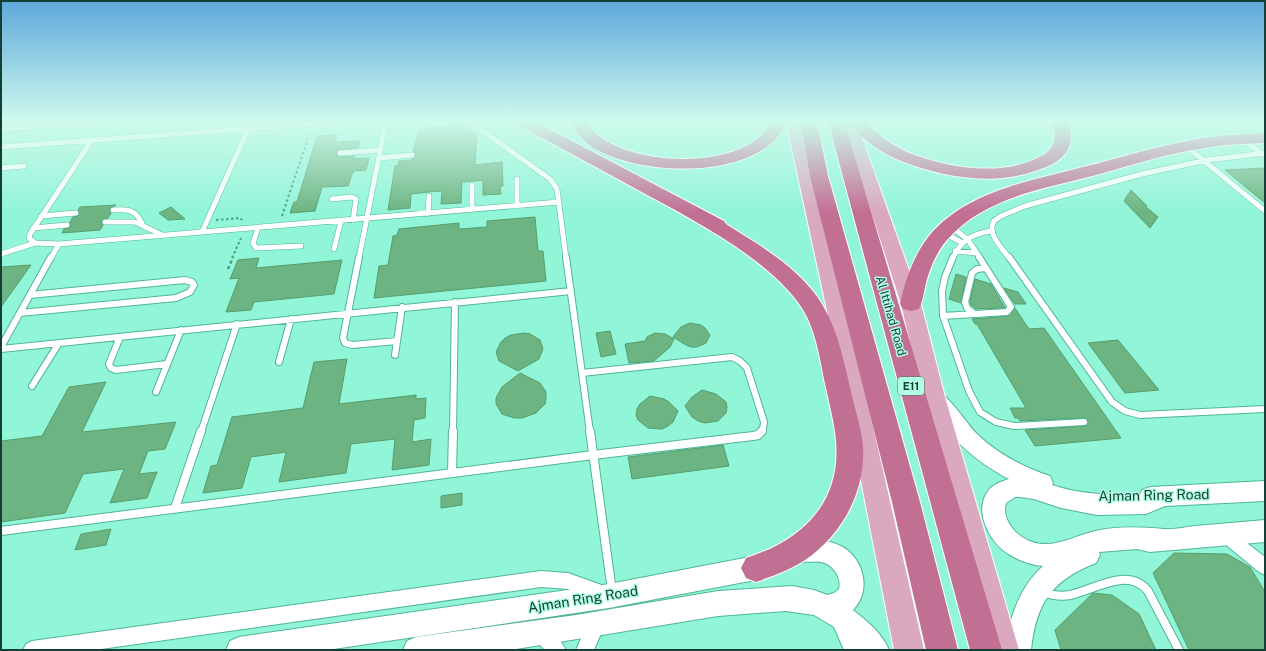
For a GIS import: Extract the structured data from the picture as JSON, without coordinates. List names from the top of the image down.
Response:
{
  "streets": {
    "highway": ["Al Ittihad Road", "E11"],
    "main road": ["Ajman Ring Road"]
  }
}
